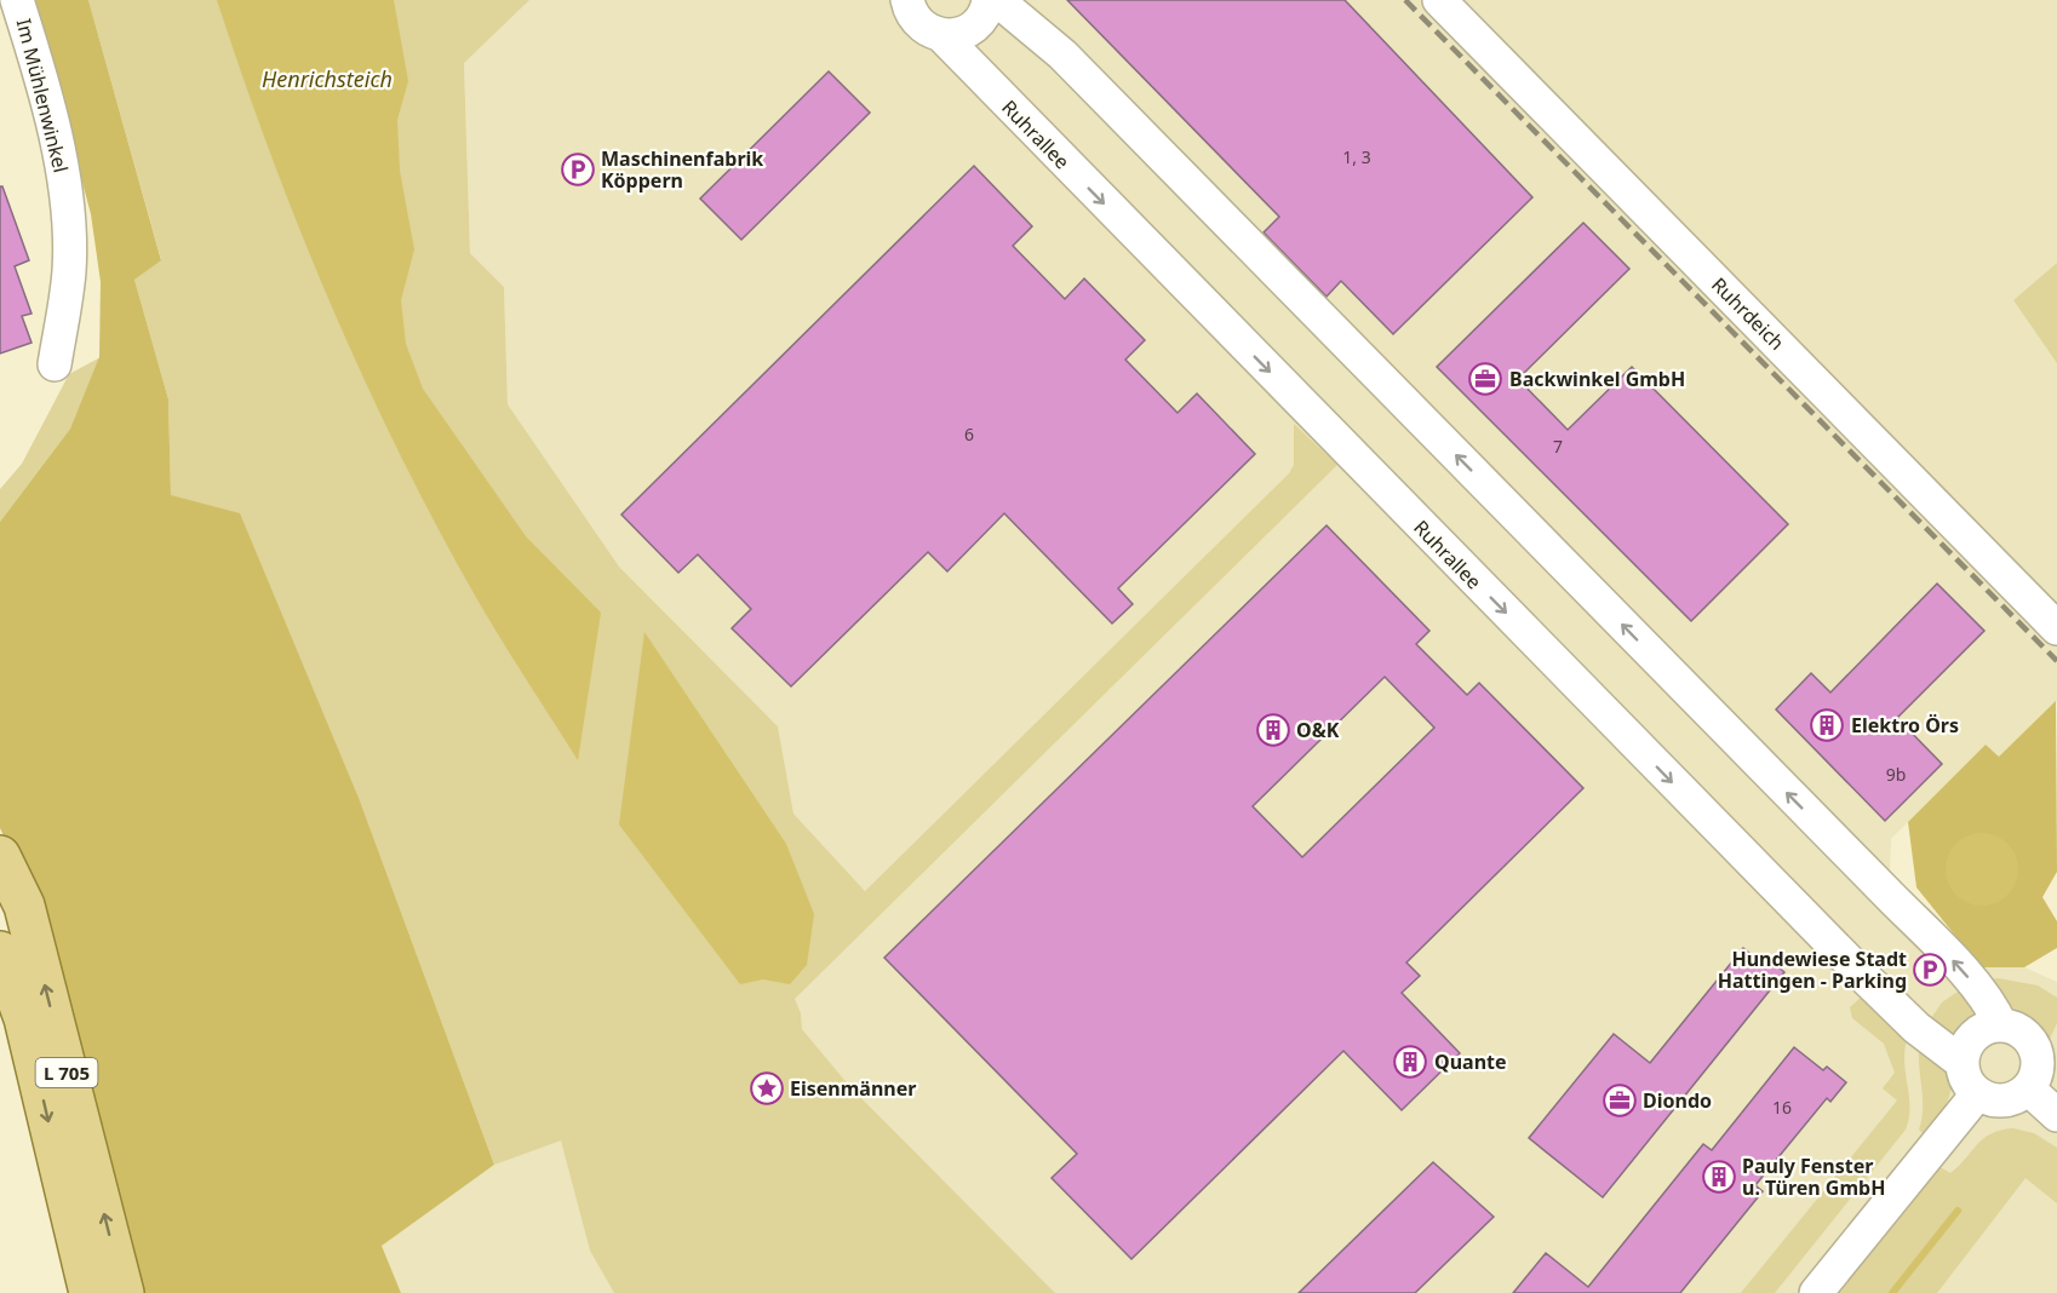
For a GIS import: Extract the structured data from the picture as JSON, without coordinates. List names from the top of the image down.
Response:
{
  "streets": {
    "main road": ["L 705"],
    "street": ["Im Mühlenwinkel", "Ruhrallee", "Ruhrdeich"]
  },
  "water": ["Henrichsteich"],
  "places": {
    "parking": ["Maschinenfabrik Köppern", "Hundewiese Stadt Hattingen - Parking"],
    "office": ["Backwinkel GmbH", "Diondo"],
    "building": [
      "Elektro Örs",
      "O&K",
      "Quante",
      "Pauly Fenster u. Türen GmbH"
    ],
    "place": ["Eisenmänner"]
  },
  "house_numbers": [
    "1, 3",
    "6",
    "7",
    "9b",
    "16"
  ]
}
